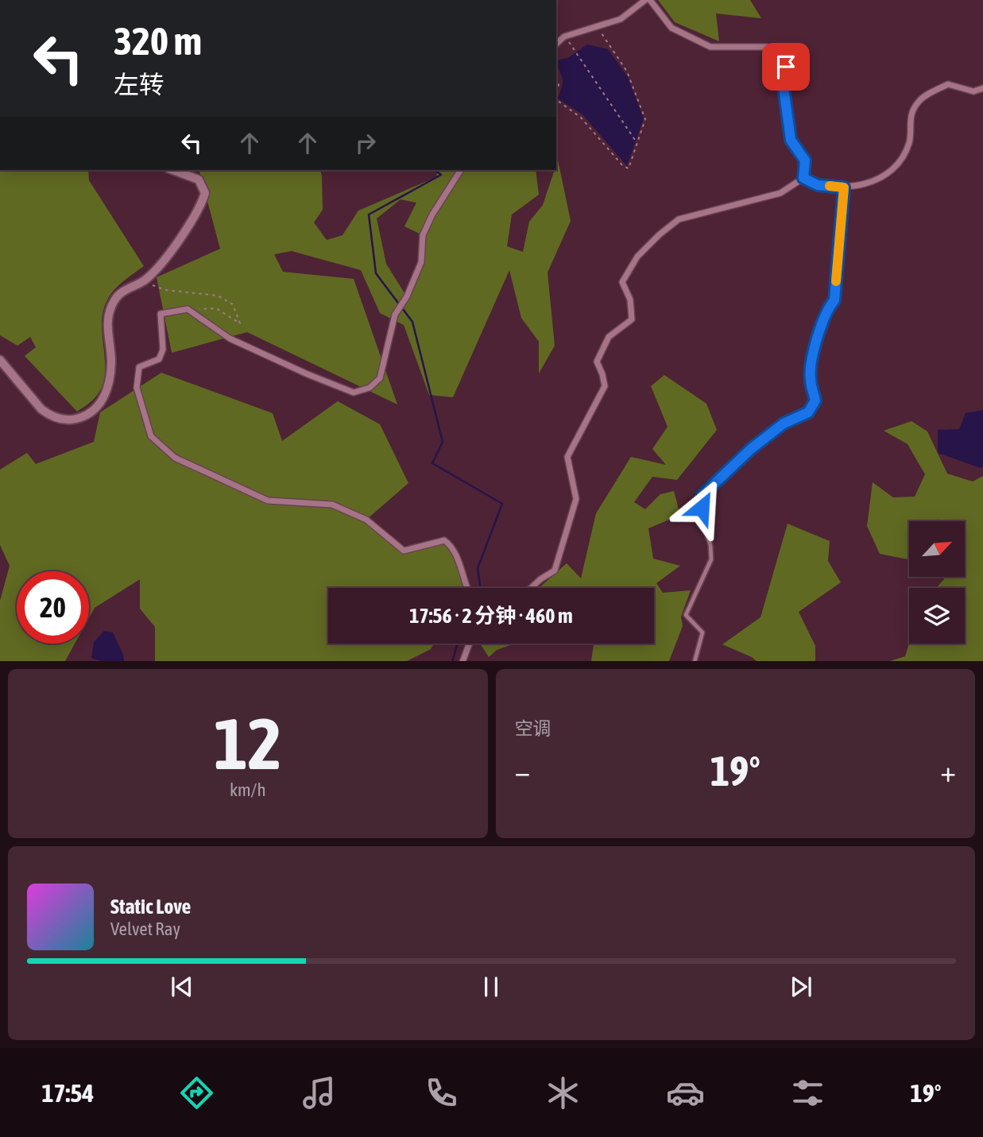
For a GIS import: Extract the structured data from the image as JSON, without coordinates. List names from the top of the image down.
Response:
{
  "north": "top right",
  "page": {
    "turn": ["320 m", "左转"],
    "limit": "20",
    "trip": "17:56 · 2 分钟 · 460 m",
    "tile": [
      ["12", "km/h"],
      "空调"
    ],
    "heat": ["−", "19°", "+"],
    "song": ["Static Love", "Velvet Ray"],
    "tabs": ["17:54", "19°"]
  }
}
